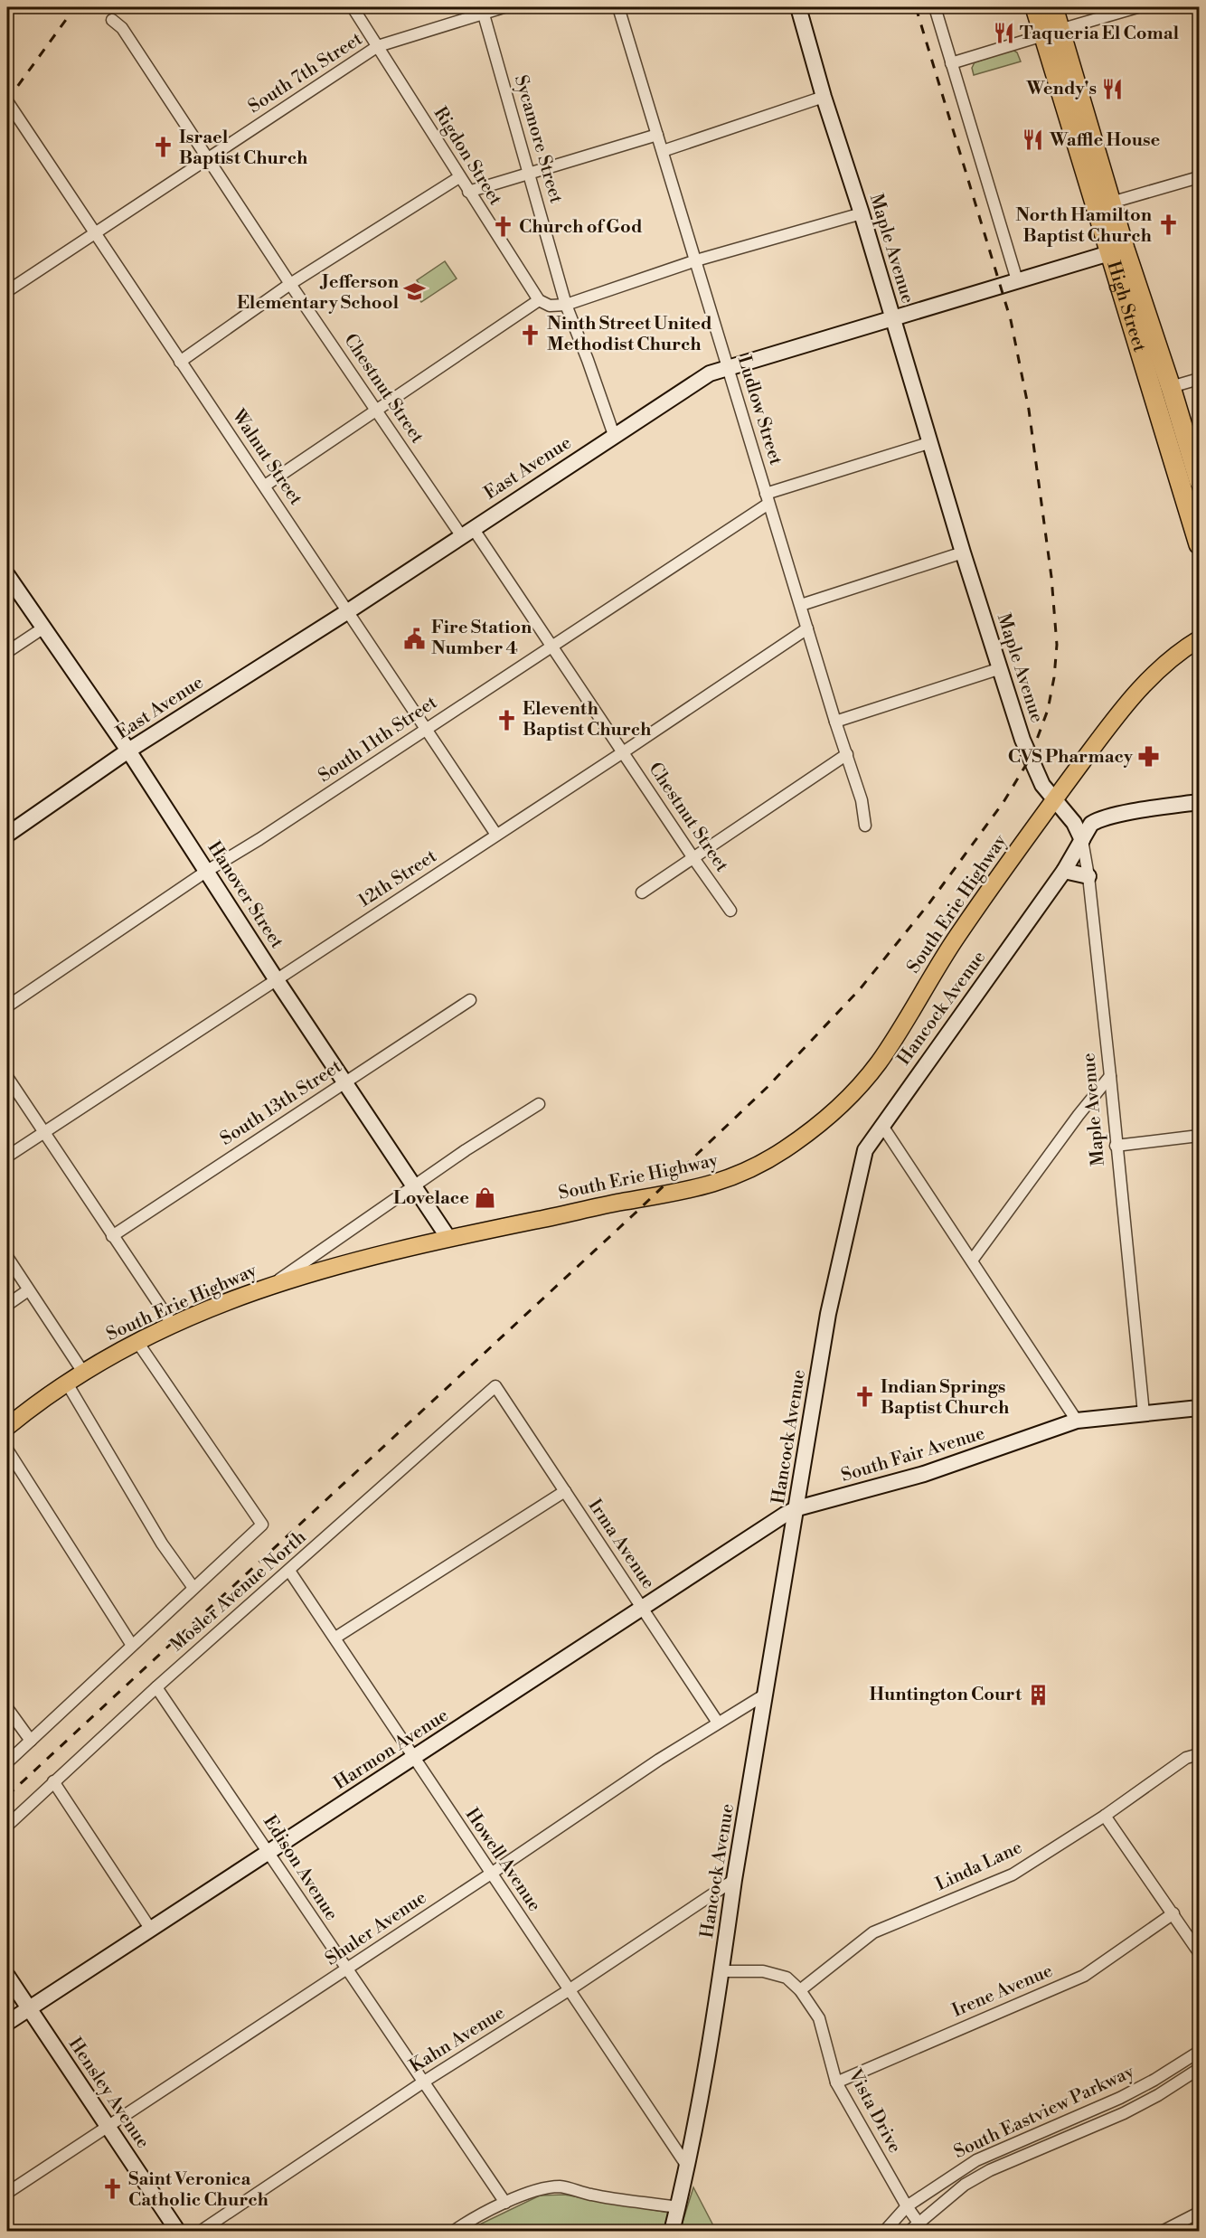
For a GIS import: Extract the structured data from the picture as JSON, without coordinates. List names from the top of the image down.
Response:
{
  "streets": {
    "highway": ["High Street"],
    "main road": ["South Erie Highway"],
    "street": [
      "South 7th Street",
      "Sycamore Street",
      "Rigdon Street",
      "Maple Avenue",
      "Chestnut Street",
      "Ludlow Street",
      "Walnut Street",
      "East Avenue",
      "South 11th Street",
      "12th Street",
      "Hanover Street",
      "Hancock Avenue",
      "South 13th Street",
      "South Fair Avenue",
      "Irma Avenue",
      "Mosler Avenue North",
      "Harmon Avenue",
      "Howell Avenue",
      "Linda Lane",
      "Edison Avenue",
      "Shuler Avenue",
      "Irene Avenue",
      "Kahn Avenue",
      "Hensley Avenue",
      "Vista Drive",
      "South Eastview Parkway"
    ]
  },
  "crossings": [
    ["South 7th Street", "Sycamore Street"],
    ["South 7th Street", "Rigdon Street"],
    ["South 7th Street", "Chestnut Street"],
    ["South 7th Street", "Walnut Street"],
    ["Sycamore Street", "East Avenue"],
    ["Maple Avenue", "East Avenue"],
    ["Maple Avenue", "South 11th Street"],
    ["Maple Avenue", "South Erie Highway"],
    ["Maple Avenue", "Hancock Avenue"],
    ["Maple Avenue", "South Fair Avenue"],
    ["High Street", "East Avenue"],
    ["Chestnut Street", "East Avenue"],
    ["Chestnut Street", "South 11th Street"],
    ["Chestnut Street", "12th Street"],
    ["Ludlow Street", "East Avenue"],
    ["Ludlow Street", "South 11th Street"],
    ["Ludlow Street", "12th Street"],
    ["Walnut Street", "East Avenue"],
    ["Walnut Street", "South 11th Street"],
    ["Walnut Street", "12th Street"],
    ["East Avenue", "Hanover Street"],
    ["South 11th Street", "Hanover Street"],
    ["12th Street", "Hanover Street"],
    ["Hanover Street", "South Erie Highway"],
    ["Hanover Street", "South 13th Street"],
    ["Hancock Avenue", "South Fair Avenue"],
    ["Hancock Avenue", "Harmon Avenue"],
    ["Hancock Avenue", "Howell Avenue"],
    ["Hancock Avenue", "Shuler Avenue"],
    ["Hancock Avenue", "Kahn Avenue"],
    ["Hancock Avenue", "Vista Drive"],
    ["South Fair Avenue", "Harmon Avenue"],
    ["Irma Avenue", "Mosler Avenue North"],
    ["Irma Avenue", "Harmon Avenue"],
    ["Irma Avenue", "Shuler Avenue"],
    ["Mosler Avenue North", "Howell Avenue"],
    ["Mosler Avenue North", "Edison Avenue"],
    ["Harmon Avenue", "Howell Avenue"],
    ["Harmon Avenue", "Edison Avenue"],
    ["Harmon Avenue", "Hensley Avenue"],
    ["Howell Avenue", "Shuler Avenue"],
    ["Howell Avenue", "Kahn Avenue"],
    ["Linda Lane", "Vista Drive"],
    ["Edison Avenue", "Shuler Avenue"],
    ["Edison Avenue", "Kahn Avenue"],
    ["Shuler Avenue", "Hensley Avenue"],
    ["Irene Avenue", "Vista Drive"],
    ["Vista Drive", "South Eastview Parkway"]
  ],
  "places": {
    "restaurant": ["Taqueria El Comal", "Wendy's", "Waffle House"],
    "church": [
      "Israel Baptist Church",
      "North Hamilton Baptist Church",
      "Church of God",
      "Ninth Street United Methodist Church",
      "Eleventh Baptist Church",
      "Indian Springs Baptist Church",
      "Saint Veronica Catholic Church"
    ],
    "school or university": ["Jefferson Elementary School"],
    "public building": ["Fire Station Number 4"],
    "pharmacy": ["CVS Pharmacy"],
    "shop": ["Lovelace"],
    "building": ["Huntington Court"]
  }
}
